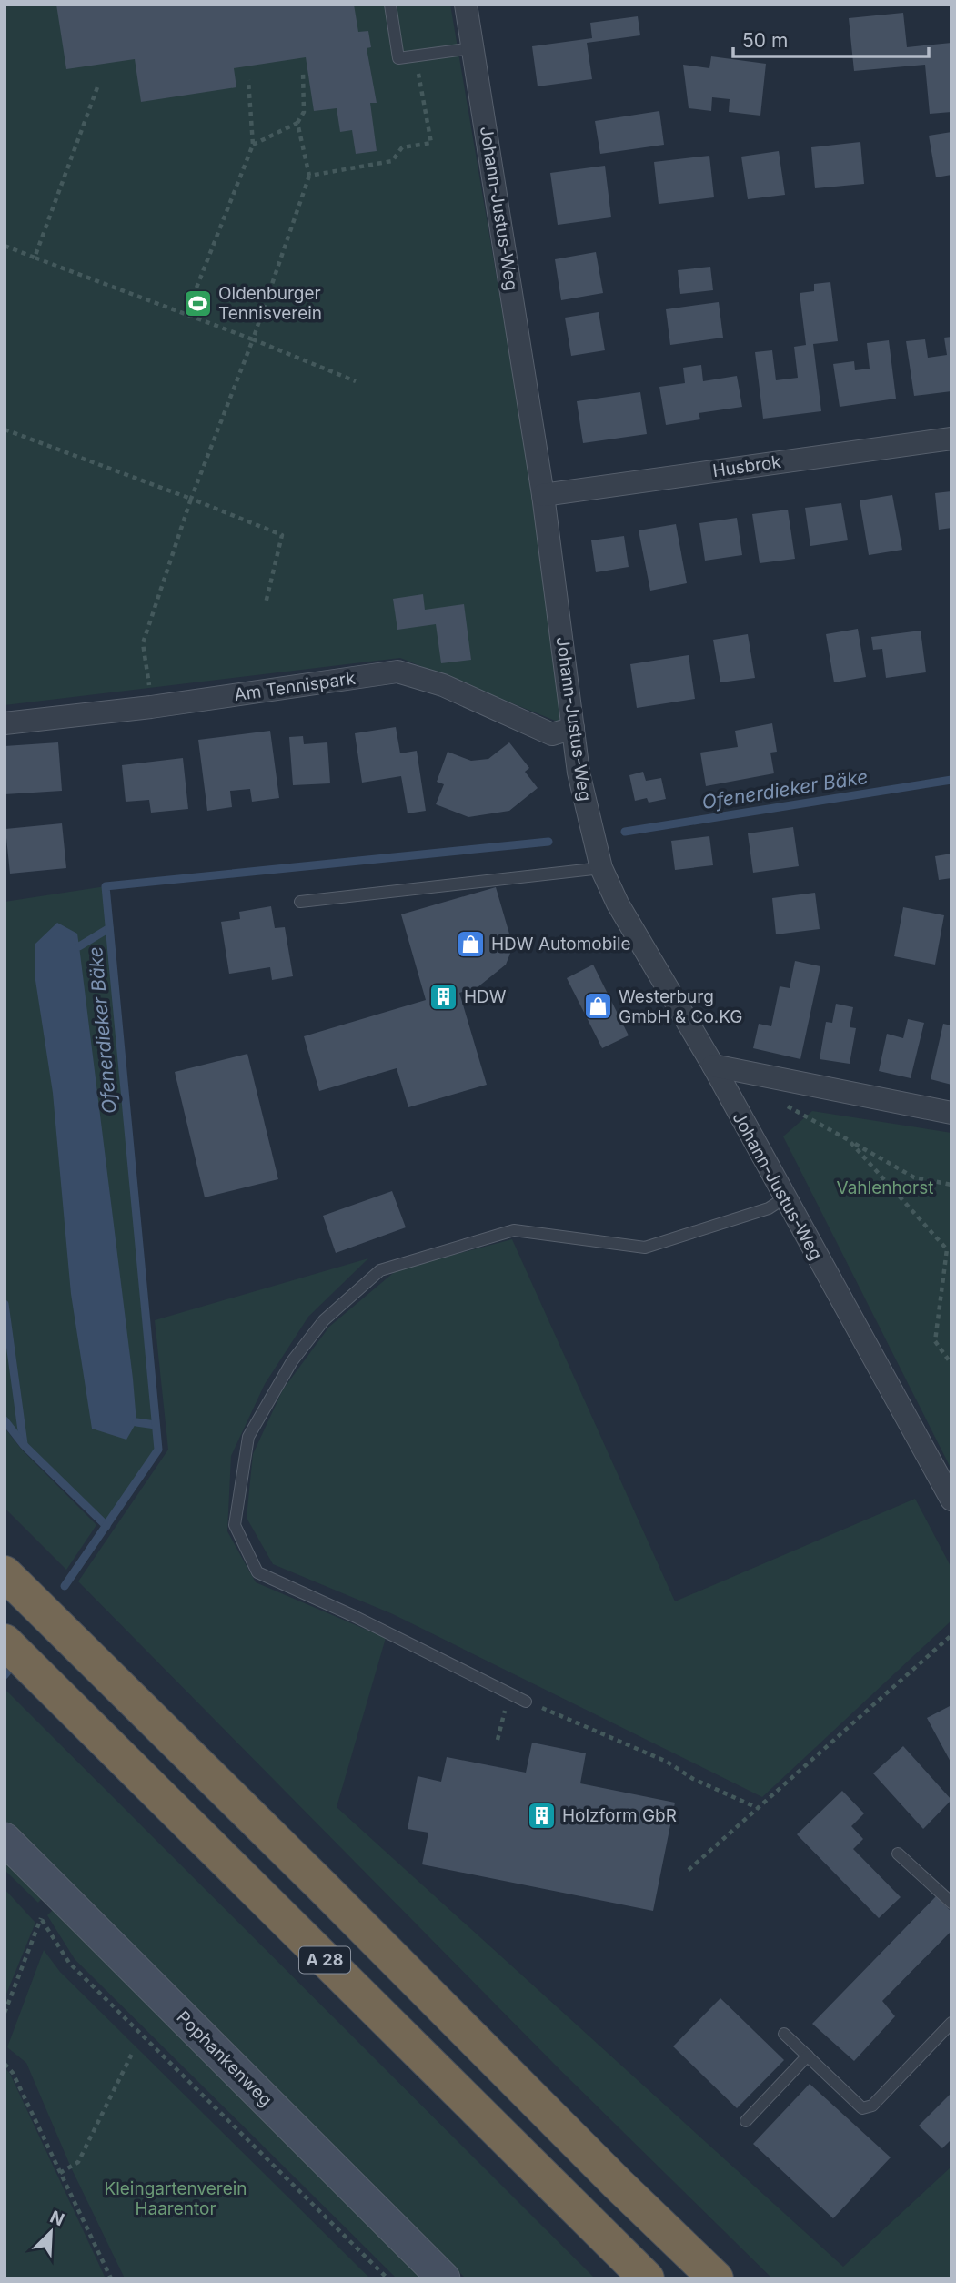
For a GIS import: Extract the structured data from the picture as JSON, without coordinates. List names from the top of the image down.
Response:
{
  "streets": {
    "highway": ["A 28"],
    "street": [
      "Johann-Justus-Weg",
      "Husbrok",
      "Am Tennispark",
      "Pophankenweg"
    ]
  },
  "crossings": [
    ["Johann-Justus-Weg", "Husbrok"],
    ["Johann-Justus-Weg", "Am Tennispark"]
  ],
  "water": ["Ofenerdieker Bäke"],
  "parks": ["Vahlenhorst", "Kleingartenverein Haarentor"],
  "places": {
    "sports": ["Oldenburger Tennisverein"],
    "shop": ["HDW Automobile", "Westerburg GmbH & Co.KG"],
    "building": ["HDW", "Holzform GbR"]
  },
  "scale_bar": "50 m",
  "north": "top right"
}
